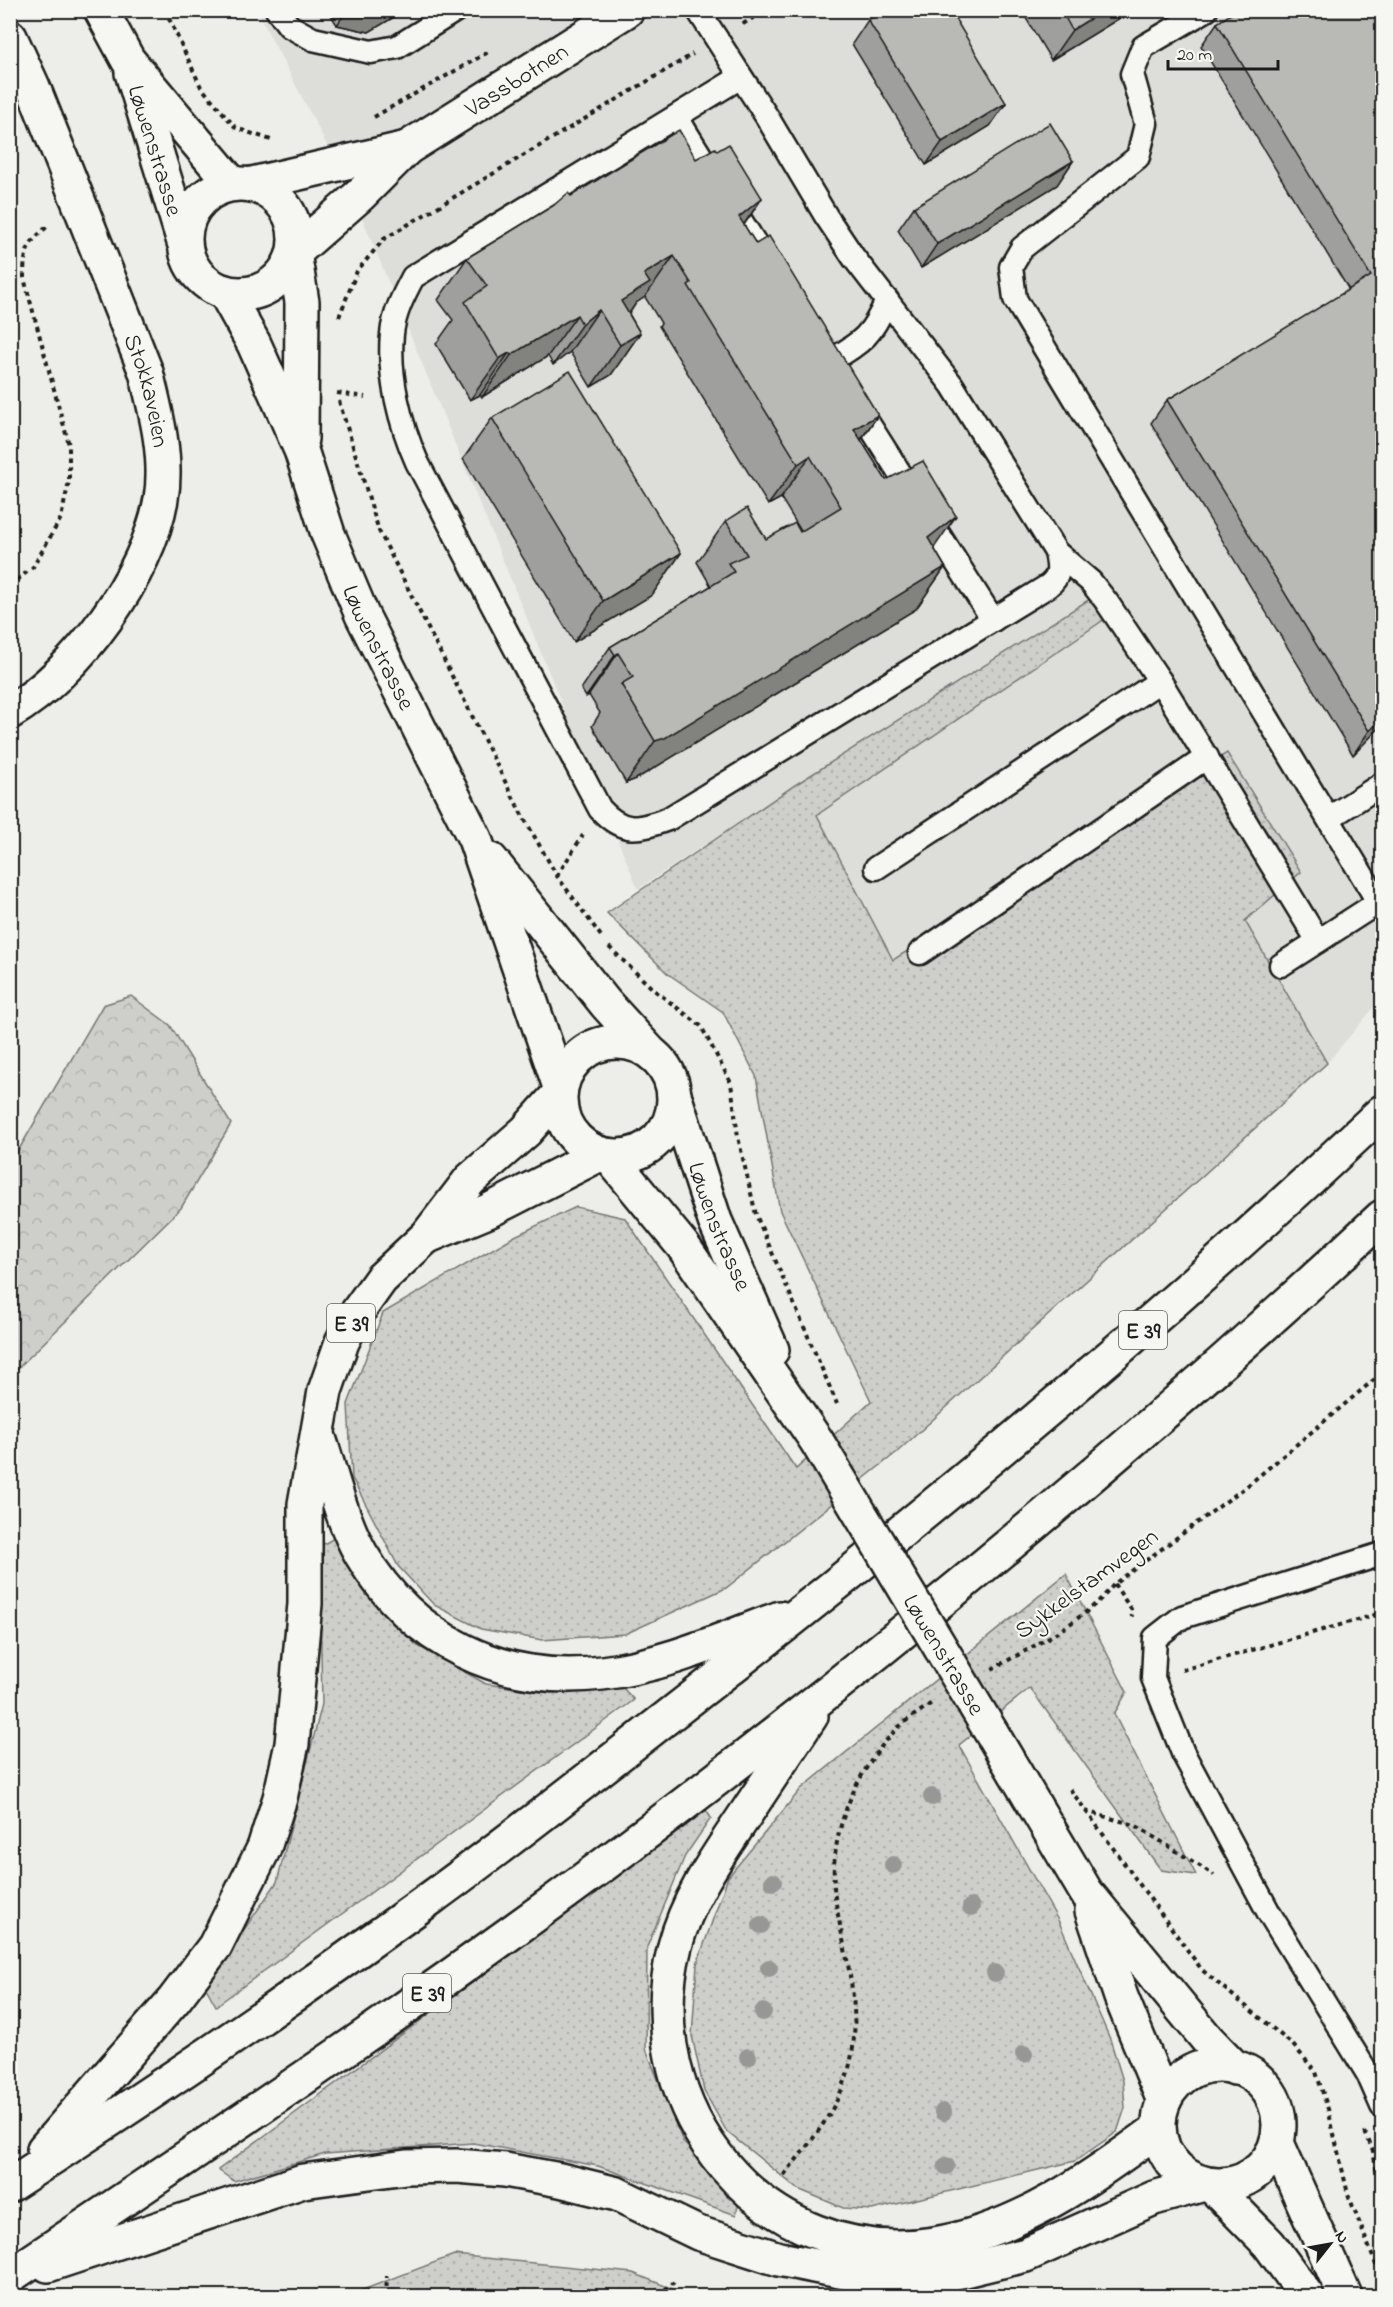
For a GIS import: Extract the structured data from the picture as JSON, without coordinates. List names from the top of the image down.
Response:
{
  "streets": {
    "main road": [
      "Vassbotnen",
      "Løwenstrasse",
      "Stokkaveien",
      "E 39"
    ],
    "path": ["Sykkelstamvegen"]
  },
  "crossings": [
    ["Vassbotnen", "Løwenstrasse"],
    ["Løwenstrasse", "E 39"]
  ],
  "scale_bar": "20 m",
  "north": "top right"
}
